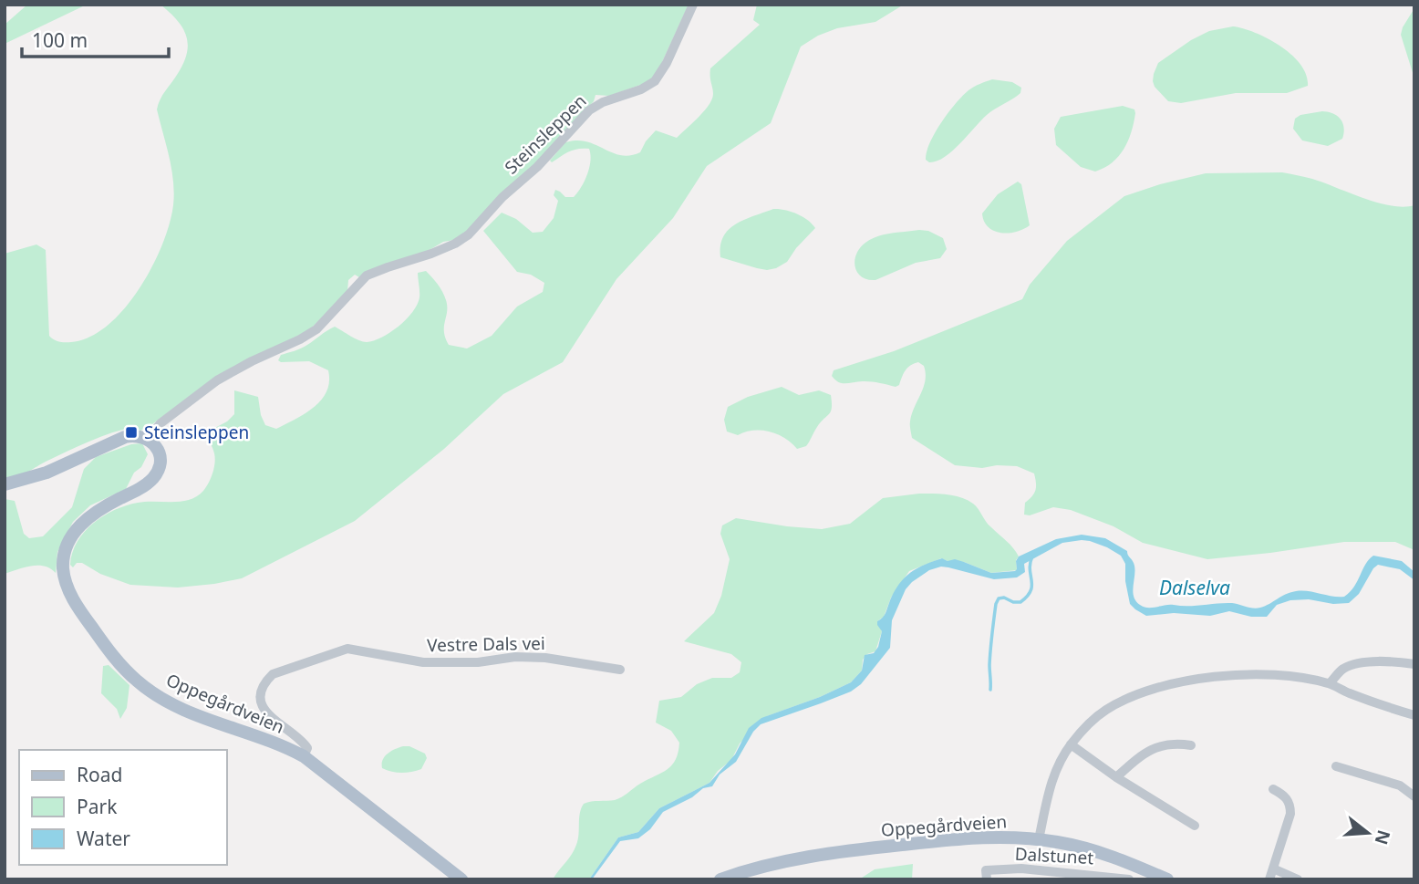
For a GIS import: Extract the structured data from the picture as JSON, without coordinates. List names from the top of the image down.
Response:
{
  "streets": {
    "main road": ["Oppegårdveien"],
    "street": ["Steinsleppen", "Vestre Dals vei", "Dalstunet"]
  },
  "crossings": [
    ["Steinsleppen", "Oppegårdveien"],
    ["Vestre Dals vei", "Oppegårdveien"]
  ],
  "water": ["Dalselva"],
  "places": {
    "transit": ["Steinsleppen"]
  },
  "legend": ["Road", "Park", "Water"],
  "scale_bar": "100 m",
  "north": "right"
}
